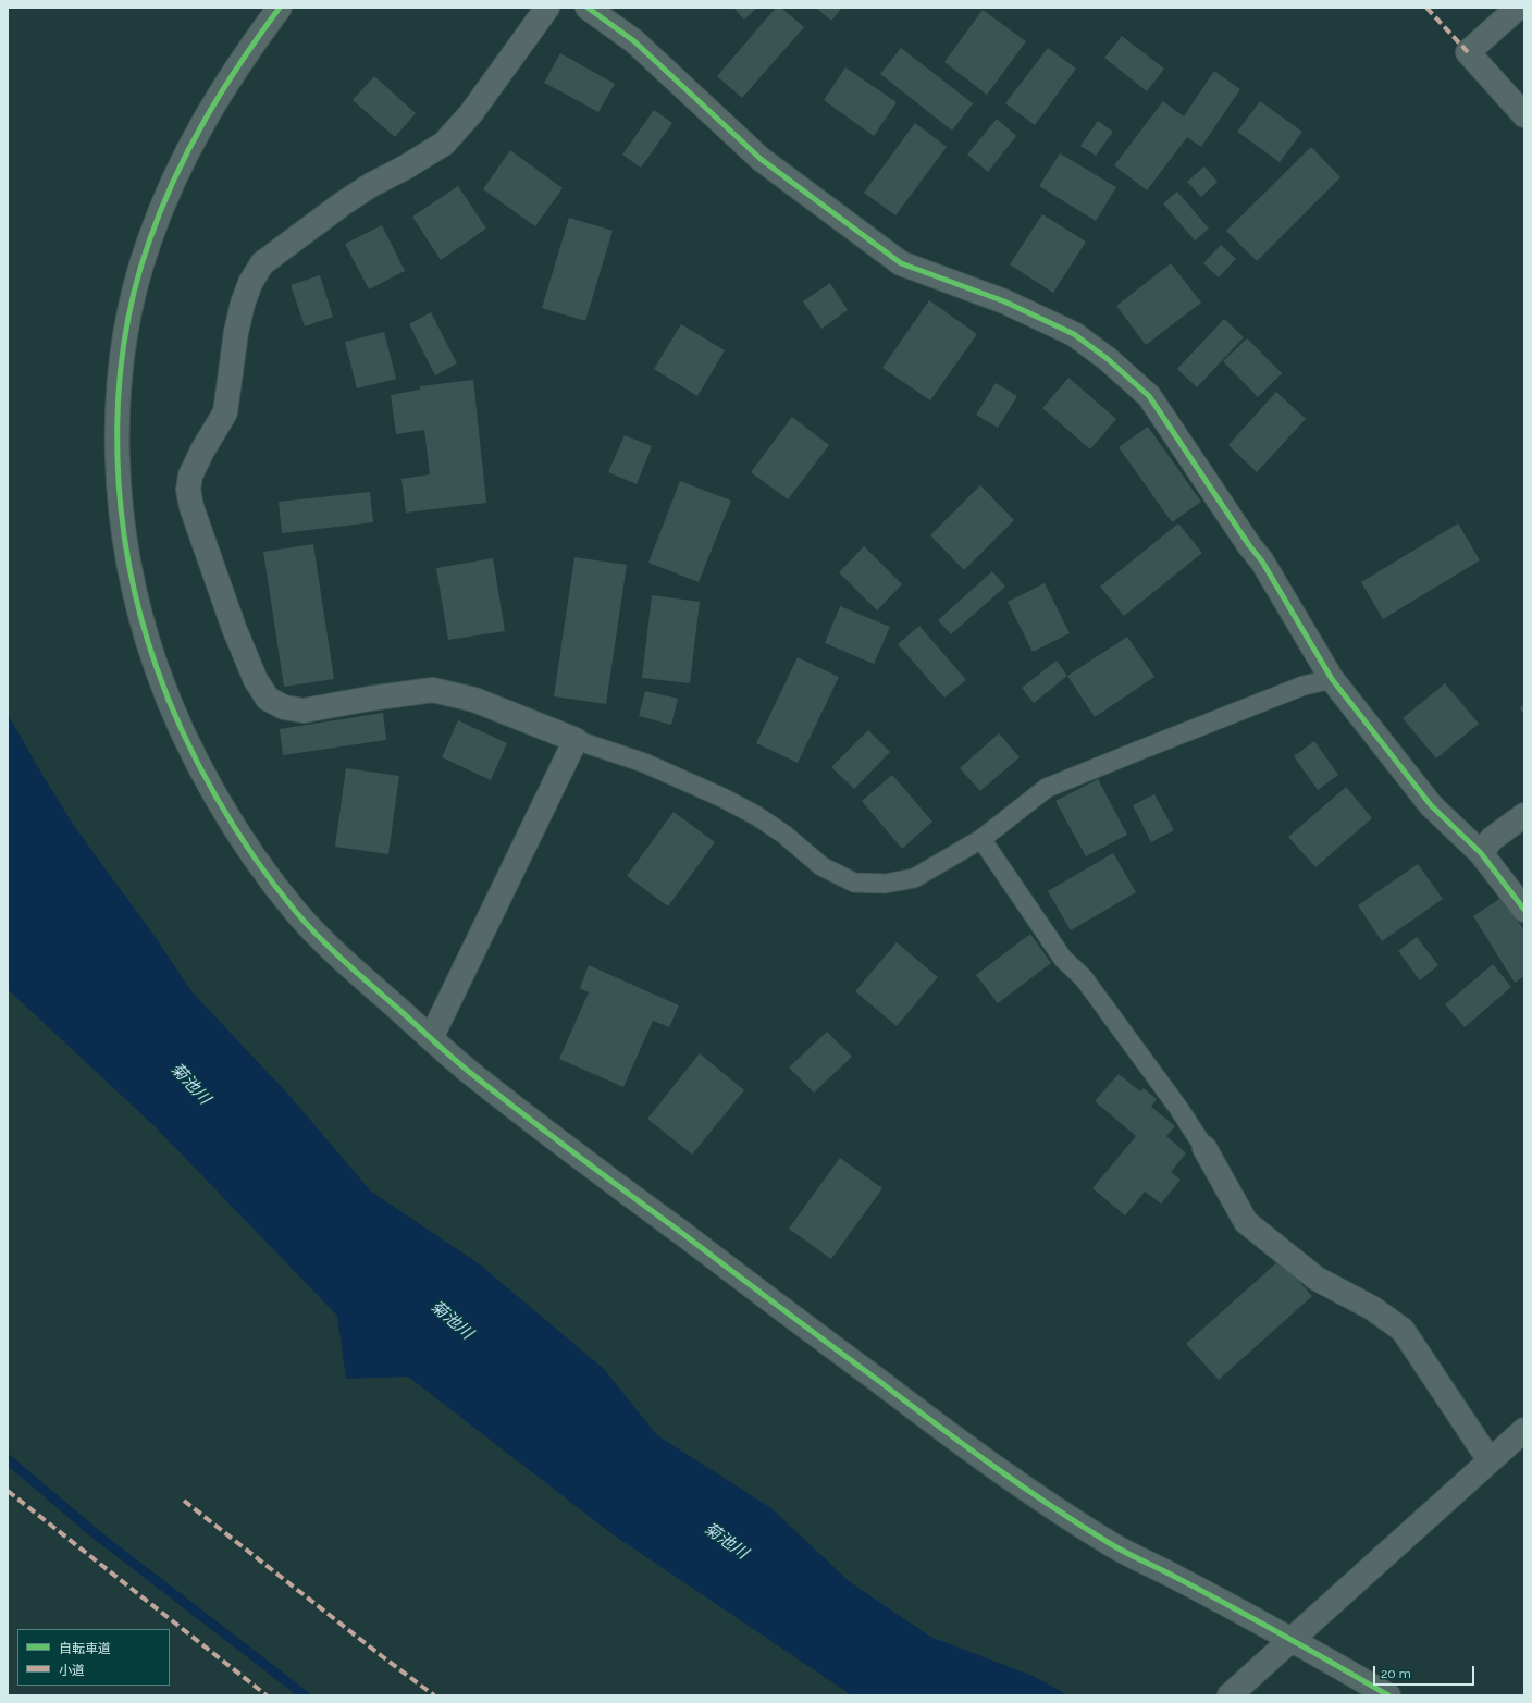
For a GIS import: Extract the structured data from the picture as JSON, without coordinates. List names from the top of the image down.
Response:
{
  "water": ["菊池川"],
  "legend": ["自転車道", "小道"],
  "scale_bar": "20 m"
}
